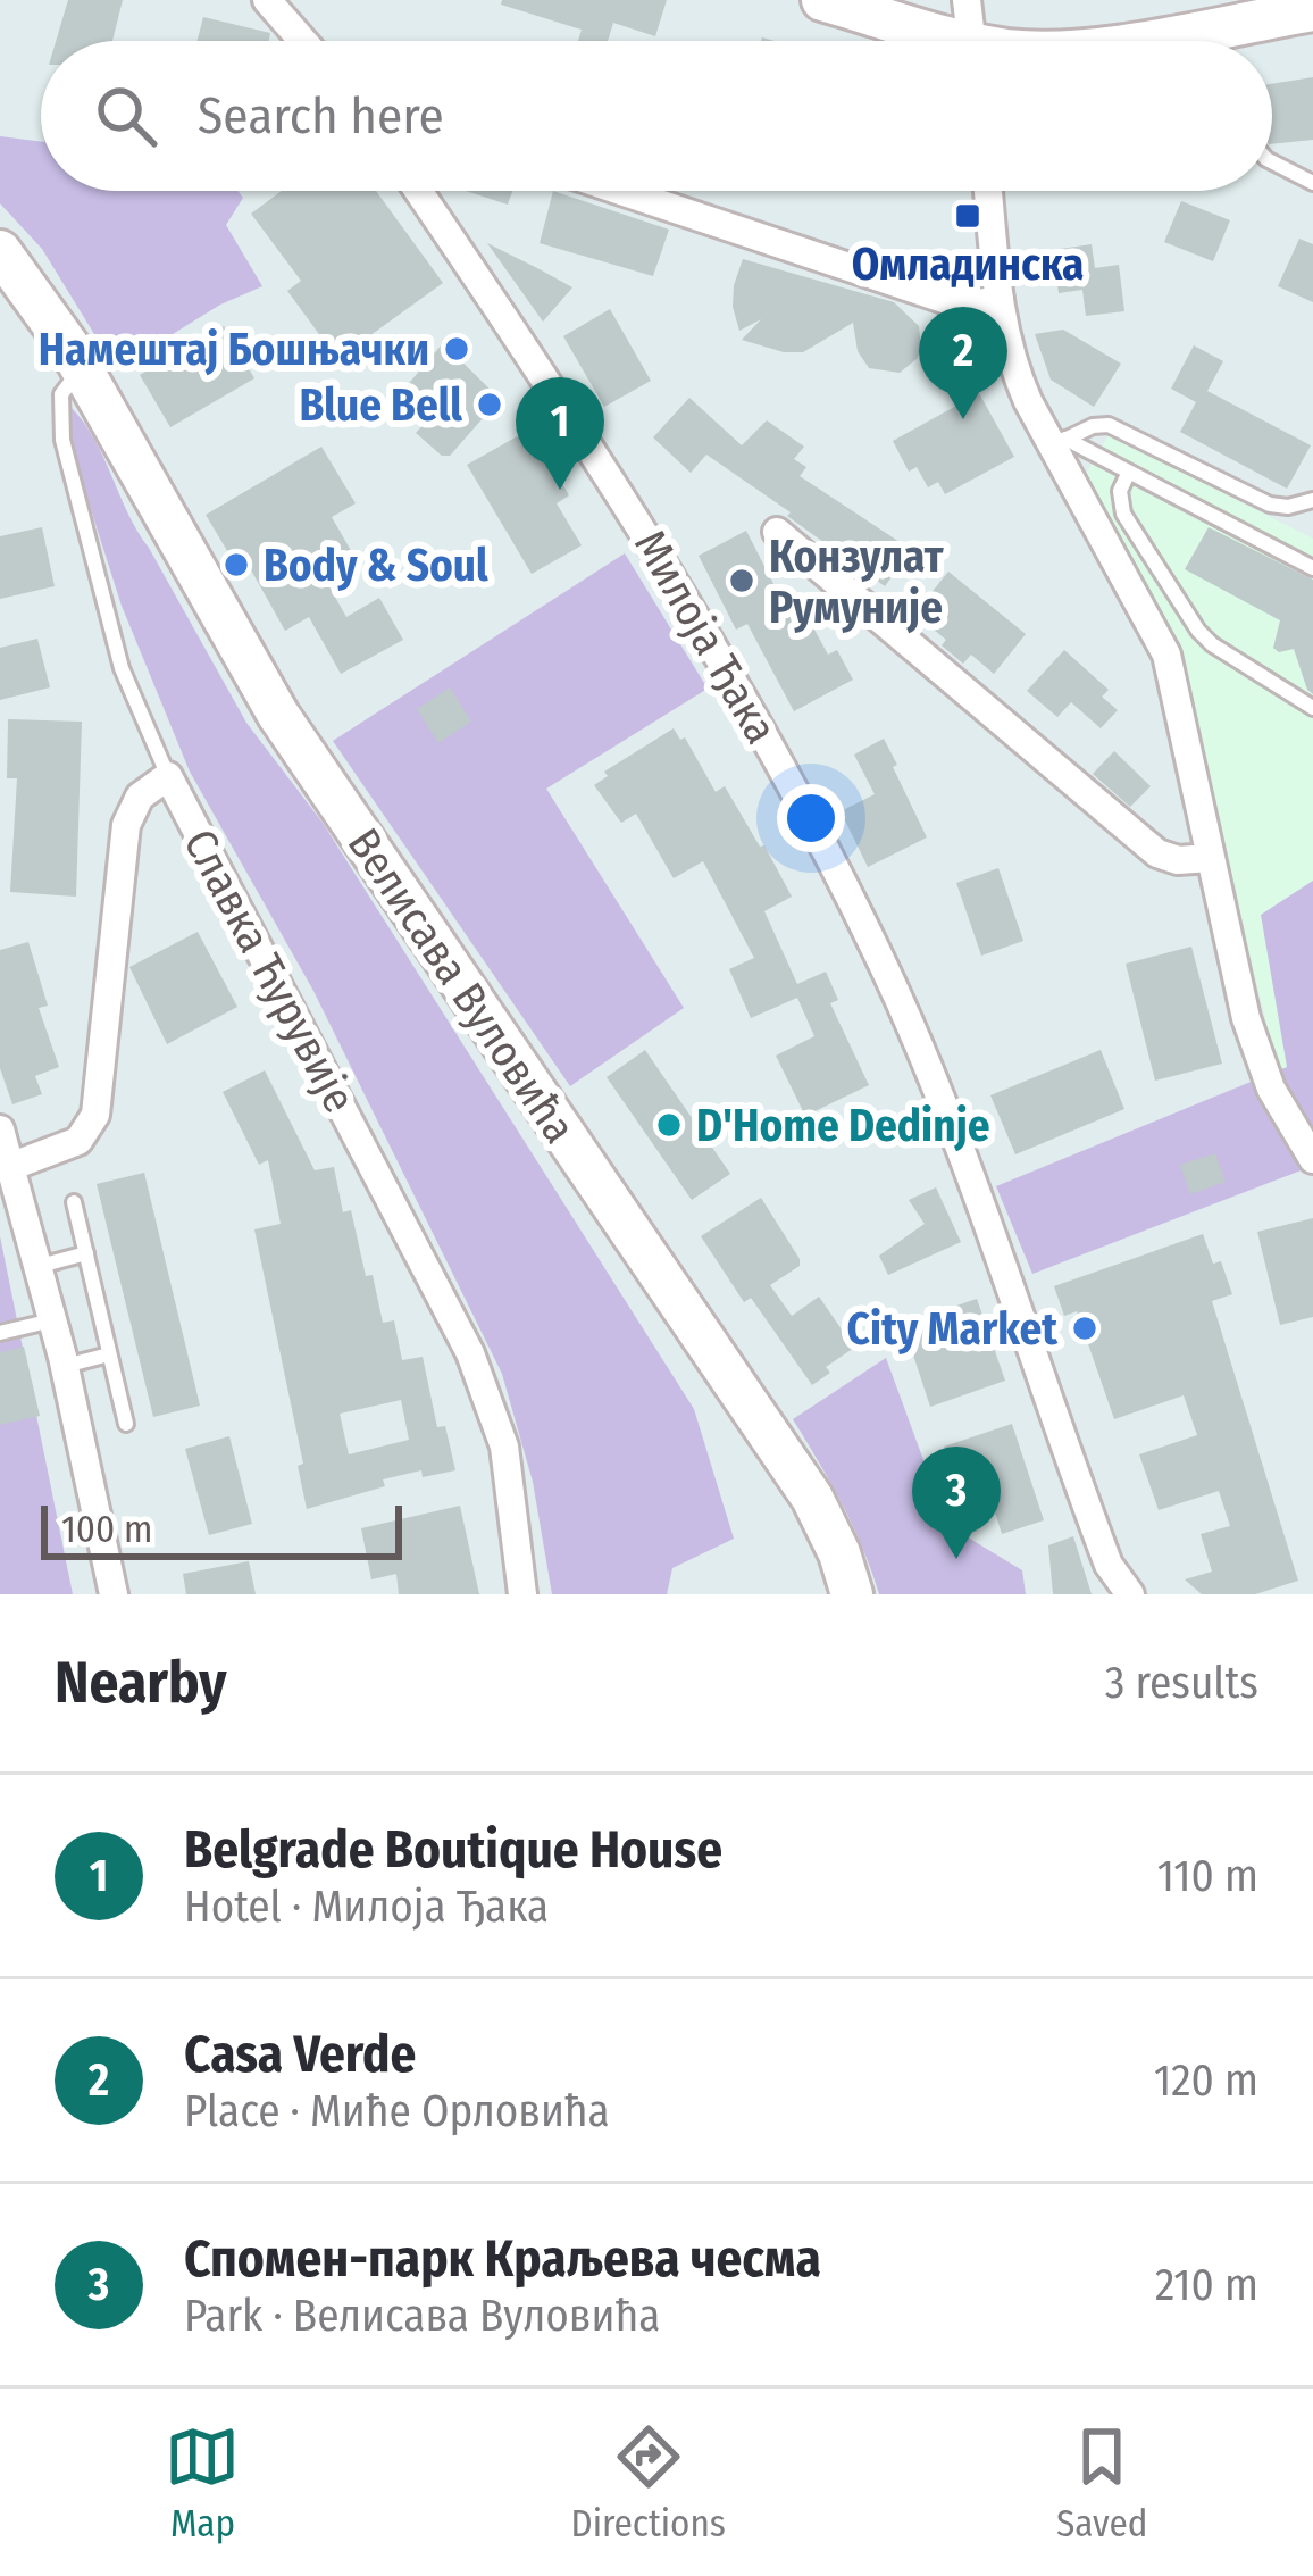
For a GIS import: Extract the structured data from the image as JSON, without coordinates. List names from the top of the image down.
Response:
{
  "streets": {
    "street": ["Милоја Ђака", "Славка Ћурувије", "Велисава Вуловића"]
  },
  "places": {
    "transit": ["Омладинска"],
    "other": [
      "Намештај Бошњачки",
      "Blue Bell",
      "Body & Soul",
      "Конзулат Румуније",
      "D'Home Dedinje",
      "City Market"
    ]
  },
  "scale_bar": "100 m",
  "page": {
    "search": "Search here",
    "pins": ["2", "1", "3"],
    "scale": "100 m",
    "heading": ["Nearby", "3 results"],
    "list": [
      {
        "mark": "1",
        "name": "Belgrade Boutique House",
        "note": "Hotel · Милоја Ђака",
        "value": "110 m"
      },
      {
        "mark": "2",
        "name": "Casa Verde",
        "note": "Place · Миће Орловића",
        "value": "120 m"
      },
      {
        "mark": "3",
        "name": "Спомен-парк Краљева чесма",
        "note": "Park · Велисава Вуловића",
        "value": "210 m"
      }
    ],
    "nav": ["Map", "Directions", "Saved"]
  }
}
